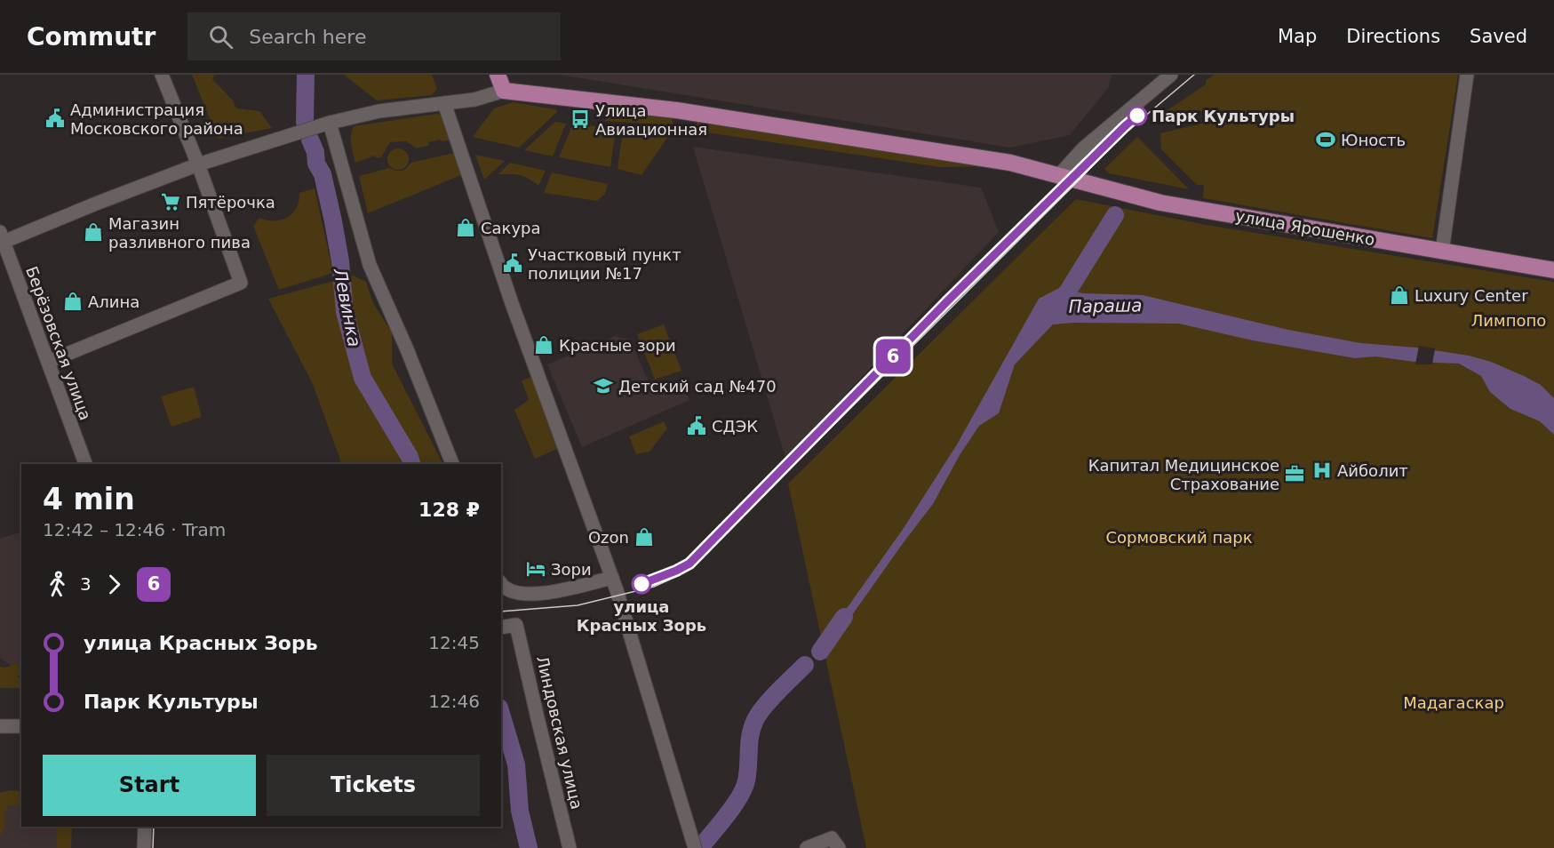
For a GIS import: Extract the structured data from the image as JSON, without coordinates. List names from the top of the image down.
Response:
{
  "streets": {
    "main road": ["улица Ярошенко"],
    "street": ["Берёзовская улица", "Линдовская улица"]
  },
  "water": ["Параша", "Левинка"],
  "parks": ["Лимпопо", "Сормовский парк", "Мадагаскар"],
  "places": {
    "other": ["Парк Культуры", "улица Красных Зорь"],
    "public building": ["Администрация Московского района", "Участковый пункт полиции №17", "СДЭК"],
    "bus stop": ["Улица Авиационная"],
    "sports": ["Юность"],
    "supermarket": ["Пятёрочка"],
    "shop": [
      "Сакура",
      "Магазин разливного пива",
      "Luxury Center",
      "Алина",
      "Красные зори",
      "Ozon"
    ],
    "school or university": ["Детский сад №470"],
    "hospital": ["Айболит"],
    "office": ["Капитал Медицинское Страхование"],
    "hotel": ["Зори"]
  },
  "lines": ["tram line 6"],
  "page": {
    "header": "Commutr",
    "search": "Search here",
    "nav": ["Map", "Directions", "Saved"],
    "on_map": "6",
    "heading": ["4 min", "12:42 – 12:46 · Tram", "128 ₽"],
    "legs": ["3", "6"],
    "list": [
      {
        "name": "улица Красных Зорь",
        "value": "12:45"
      },
      {
        "name": "Парк Культуры",
        "value": "12:46"
      }
    ],
    "buttons": ["Start", "Tickets"]
  }
}
